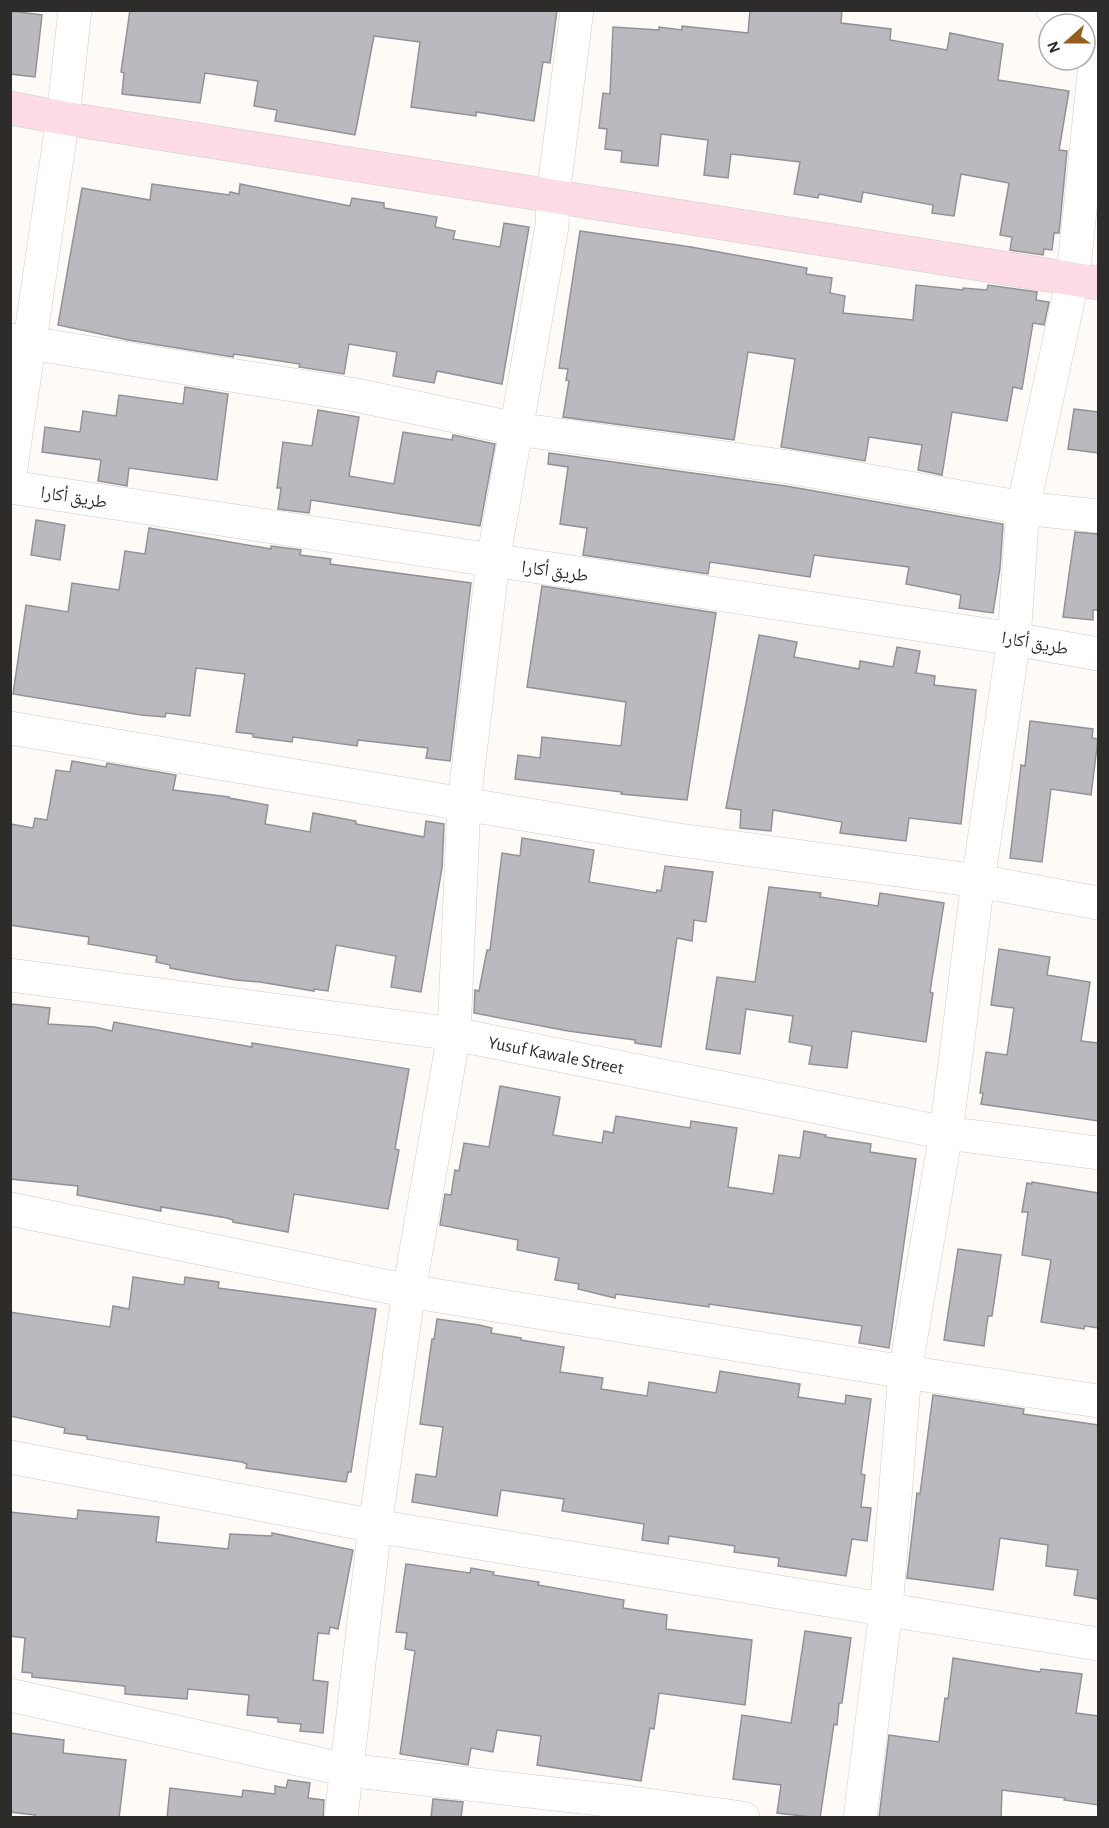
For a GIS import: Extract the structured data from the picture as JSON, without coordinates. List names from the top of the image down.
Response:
{
  "streets": {
    "street": ["طريق أكارا", "Yusuf Kawale Street"]
  },
  "north": "left"
}
